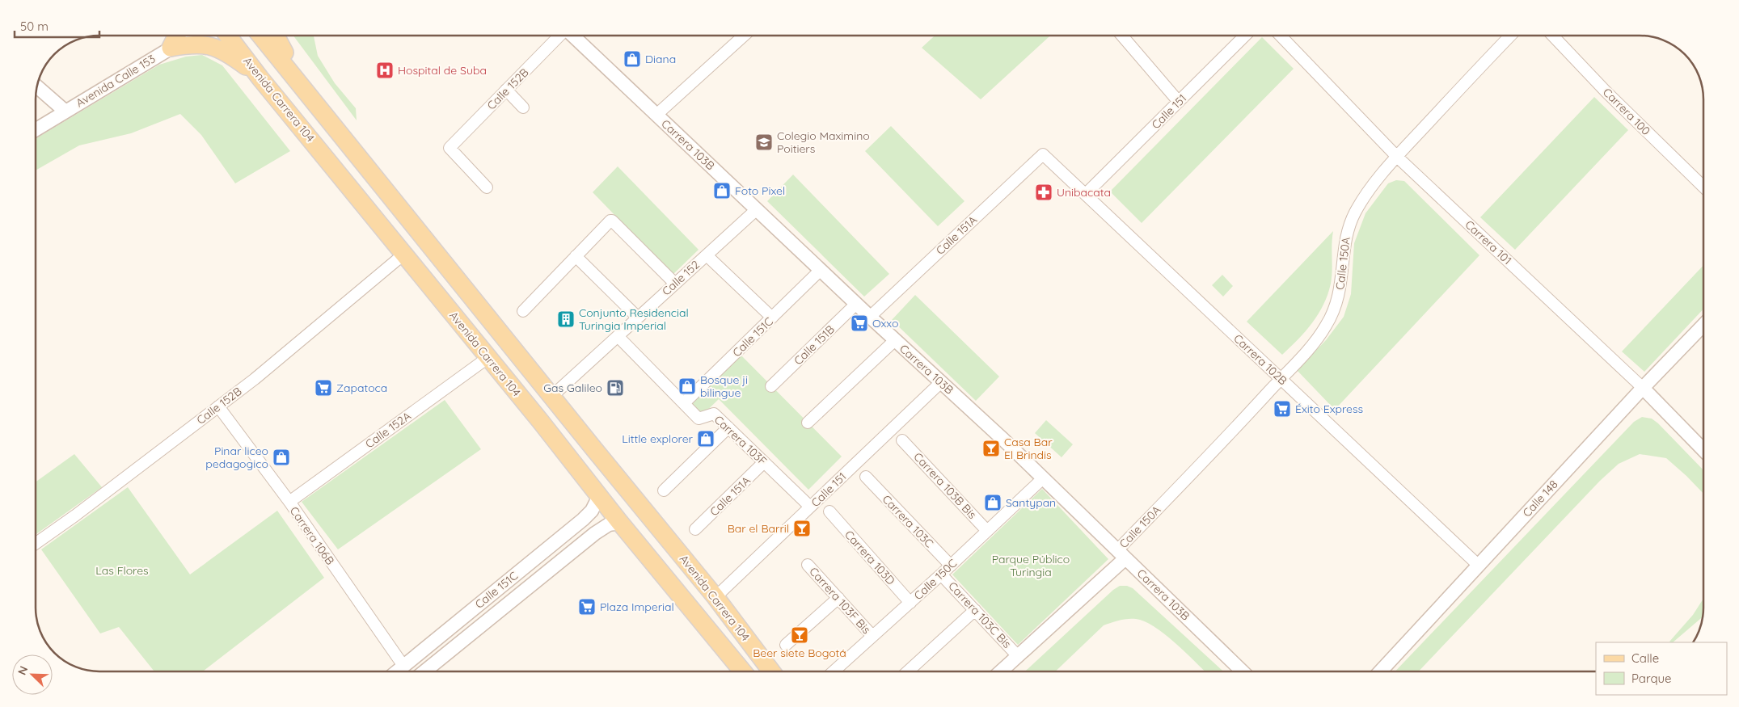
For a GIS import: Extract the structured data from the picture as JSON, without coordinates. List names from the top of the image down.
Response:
{
  "streets": {
    "main road": ["Avenida Carrera 104"],
    "street": [
      "Avenida Calle 153",
      "Calle 152B",
      "Calle 151",
      "Carrera 100",
      "Carrera 103B",
      "Calle 151A",
      "Carrera 101",
      "Calle 150A",
      "Calle 152",
      "Calle 151C",
      "Calle 151B",
      "Carrera 102B",
      "Calle 152A",
      "Carrera 103F",
      "Carrera 103B Bis",
      "Calle 148",
      "Carrera 103C",
      "Carrera 106B",
      "Carrera 103D",
      "Calle 150C",
      "Carrera 103F Bis",
      "Carrera 103C Bis"
    ]
  },
  "crossings": [
    ["Calle 152B", "Avenida Carrera 104"],
    ["Calle 152B", "Carrera 106B"],
    ["Avenida Carrera 104", "Calle 151"],
    ["Avenida Carrera 104", "Calle 152"],
    ["Avenida Carrera 104", "Calle 151C"],
    ["Avenida Carrera 104", "Calle 152A"],
    ["Calle 151", "Carrera 103B"],
    ["Calle 151", "Carrera 102B"],
    ["Calle 151", "Carrera 103F"],
    ["Carrera 103B", "Calle 151A"],
    ["Carrera 103B", "Calle 150A"],
    ["Carrera 103B", "Calle 152"],
    ["Carrera 103B", "Calle 151C"],
    ["Carrera 103B", "Calle 151B"],
    ["Carrera 103B", "Calle 150C"],
    ["Calle 151A", "Carrera 102B"],
    ["Calle 151A", "Carrera 103F"],
    ["Carrera 101", "Calle 150A"],
    ["Carrera 101", "Calle 148"],
    ["Calle 150A", "Carrera 102B"],
    ["Calle 150A", "Carrera 103C Bis"],
    ["Calle 152", "Carrera 103F"],
    ["Calle 151C", "Carrera 103F"],
    ["Calle 151C", "Carrera 106B"],
    ["Carrera 102B", "Calle 148"],
    ["Calle 152A", "Carrera 106B"],
    ["Carrera 103B Bis", "Calle 150C"],
    ["Carrera 103C", "Calle 150C"],
    ["Carrera 103D", "Calle 150C"],
    ["Calle 150C", "Carrera 103F Bis"],
    ["Calle 150C", "Carrera 103C Bis"]
  ],
  "parks": ["Parque Público Turingia", "Las Flores"],
  "places": {
    "shop": [
      "Diana",
      "Foto Pixel",
      "Bosque ji bilingue",
      "Little explorer",
      "Pinar liceo pedagogico",
      "Santypan"
    ],
    "hospital": ["Hospital de Suba"],
    "school or university": ["Colegio Maximino Poitiers"],
    "pharmacy": ["Unibacata"],
    "building": ["Conjunto Residencial Turingia Imperial"],
    "supermarket": [
      "Oxxo",
      "Zapatoca",
      "Éxito Express",
      "Plaza Imperial"
    ],
    "fuel station": ["Gas Galileo"],
    "bar": ["Casa Bar El Brindis", "Bar el Barril", "Beer siete Bogotá"]
  },
  "legend": ["Calle", "Parque"],
  "scale_bar": "50 m",
  "north": "top left"
}
